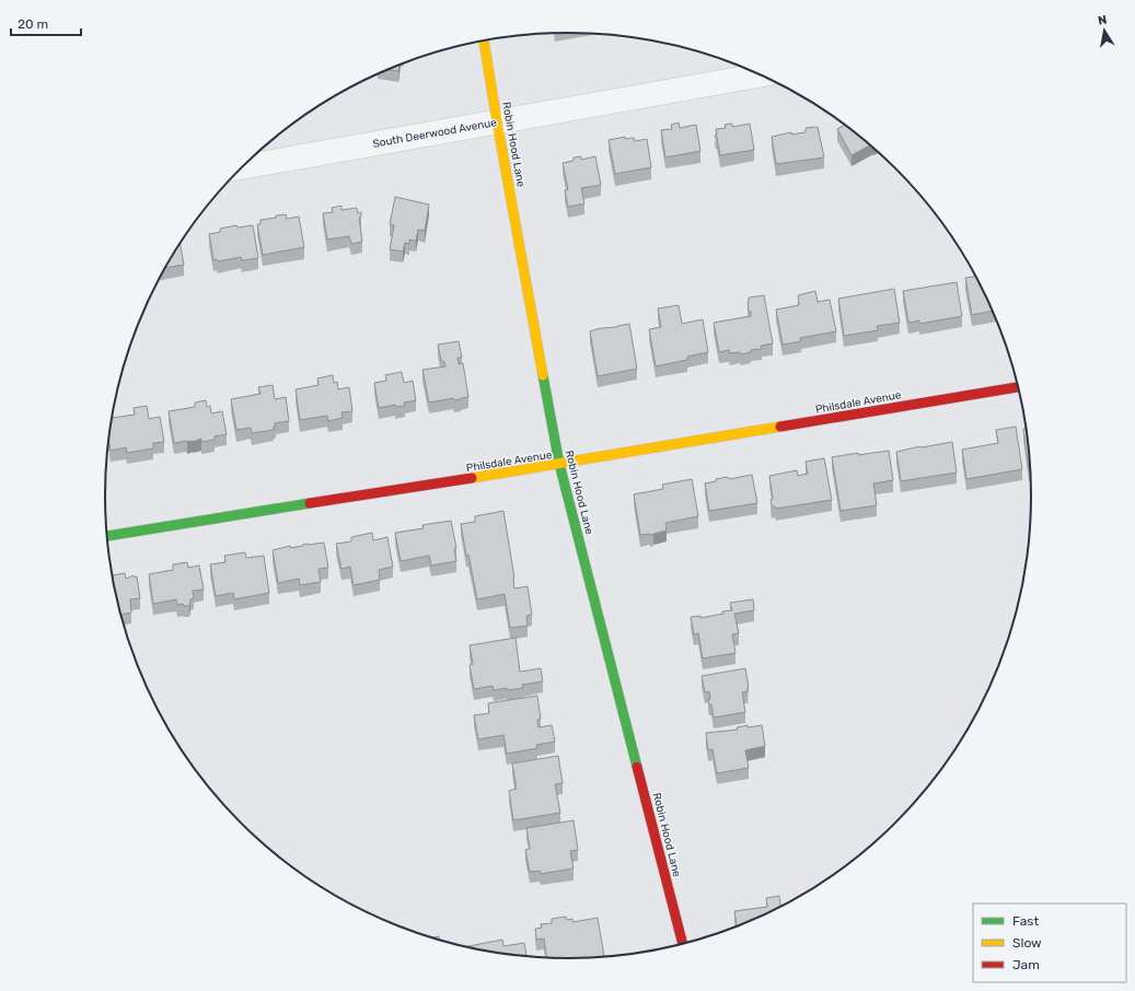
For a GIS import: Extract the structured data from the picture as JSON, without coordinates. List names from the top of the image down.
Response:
{
  "streets": {
    "street": ["South Deerwood Avenue", "Robin Hood Lane", "Philsdale Avenue"]
  },
  "crossings": [
    ["South Deerwood Avenue", "Robin Hood Lane"],
    ["Robin Hood Lane", "Philsdale Avenue"]
  ],
  "legend": ["Fast", "Slow", "Jam"],
  "scale_bar": "20 m",
  "north": "top"
}
